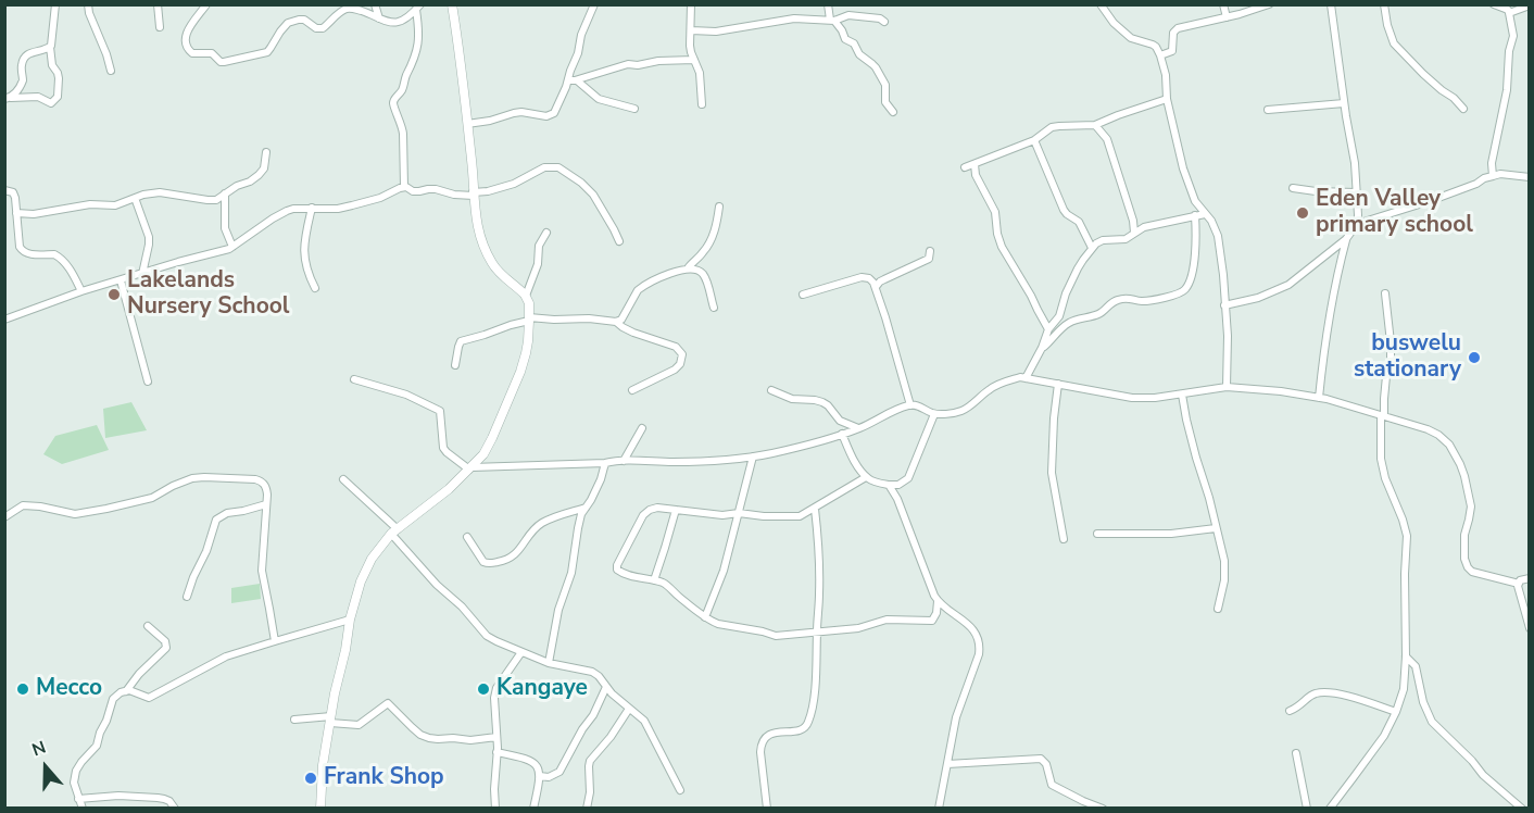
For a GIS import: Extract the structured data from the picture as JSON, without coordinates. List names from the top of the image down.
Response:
{
  "places": [
    "Eden Valley primary school",
    "Lakelands Nursery School",
    "buswelu stationary",
    "Mecco",
    "Kangaye",
    "Frank Shop"
  ],
  "north": "top"
}
